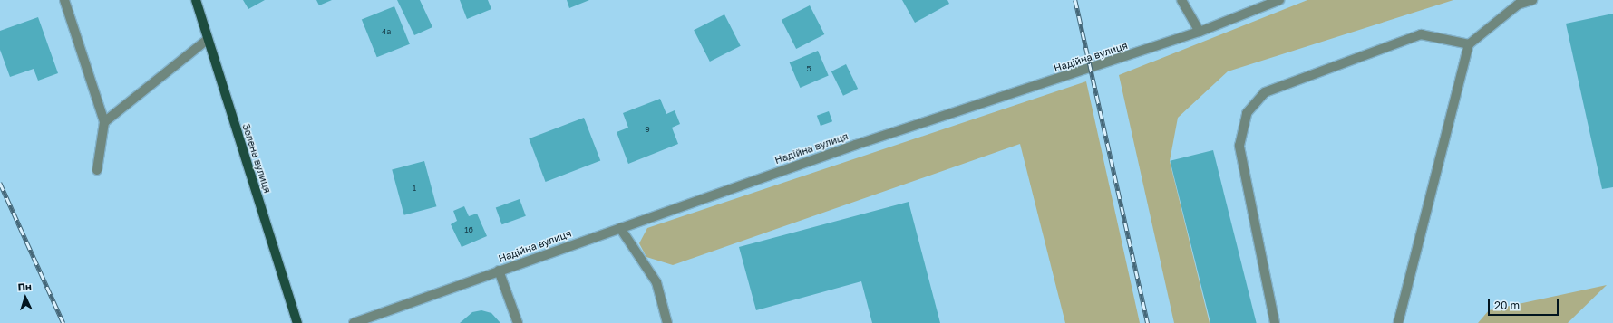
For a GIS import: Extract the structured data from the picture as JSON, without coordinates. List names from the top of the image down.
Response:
{
  "streets": {
    "main road": ["Зелена вулиця"],
    "street": ["Надійна вулиця"]
  },
  "house_numbers": [
    "4а",
    "5",
    "9",
    "1",
    "1б"
  ],
  "scale_bar": "20 m",
  "north": "top"
}
